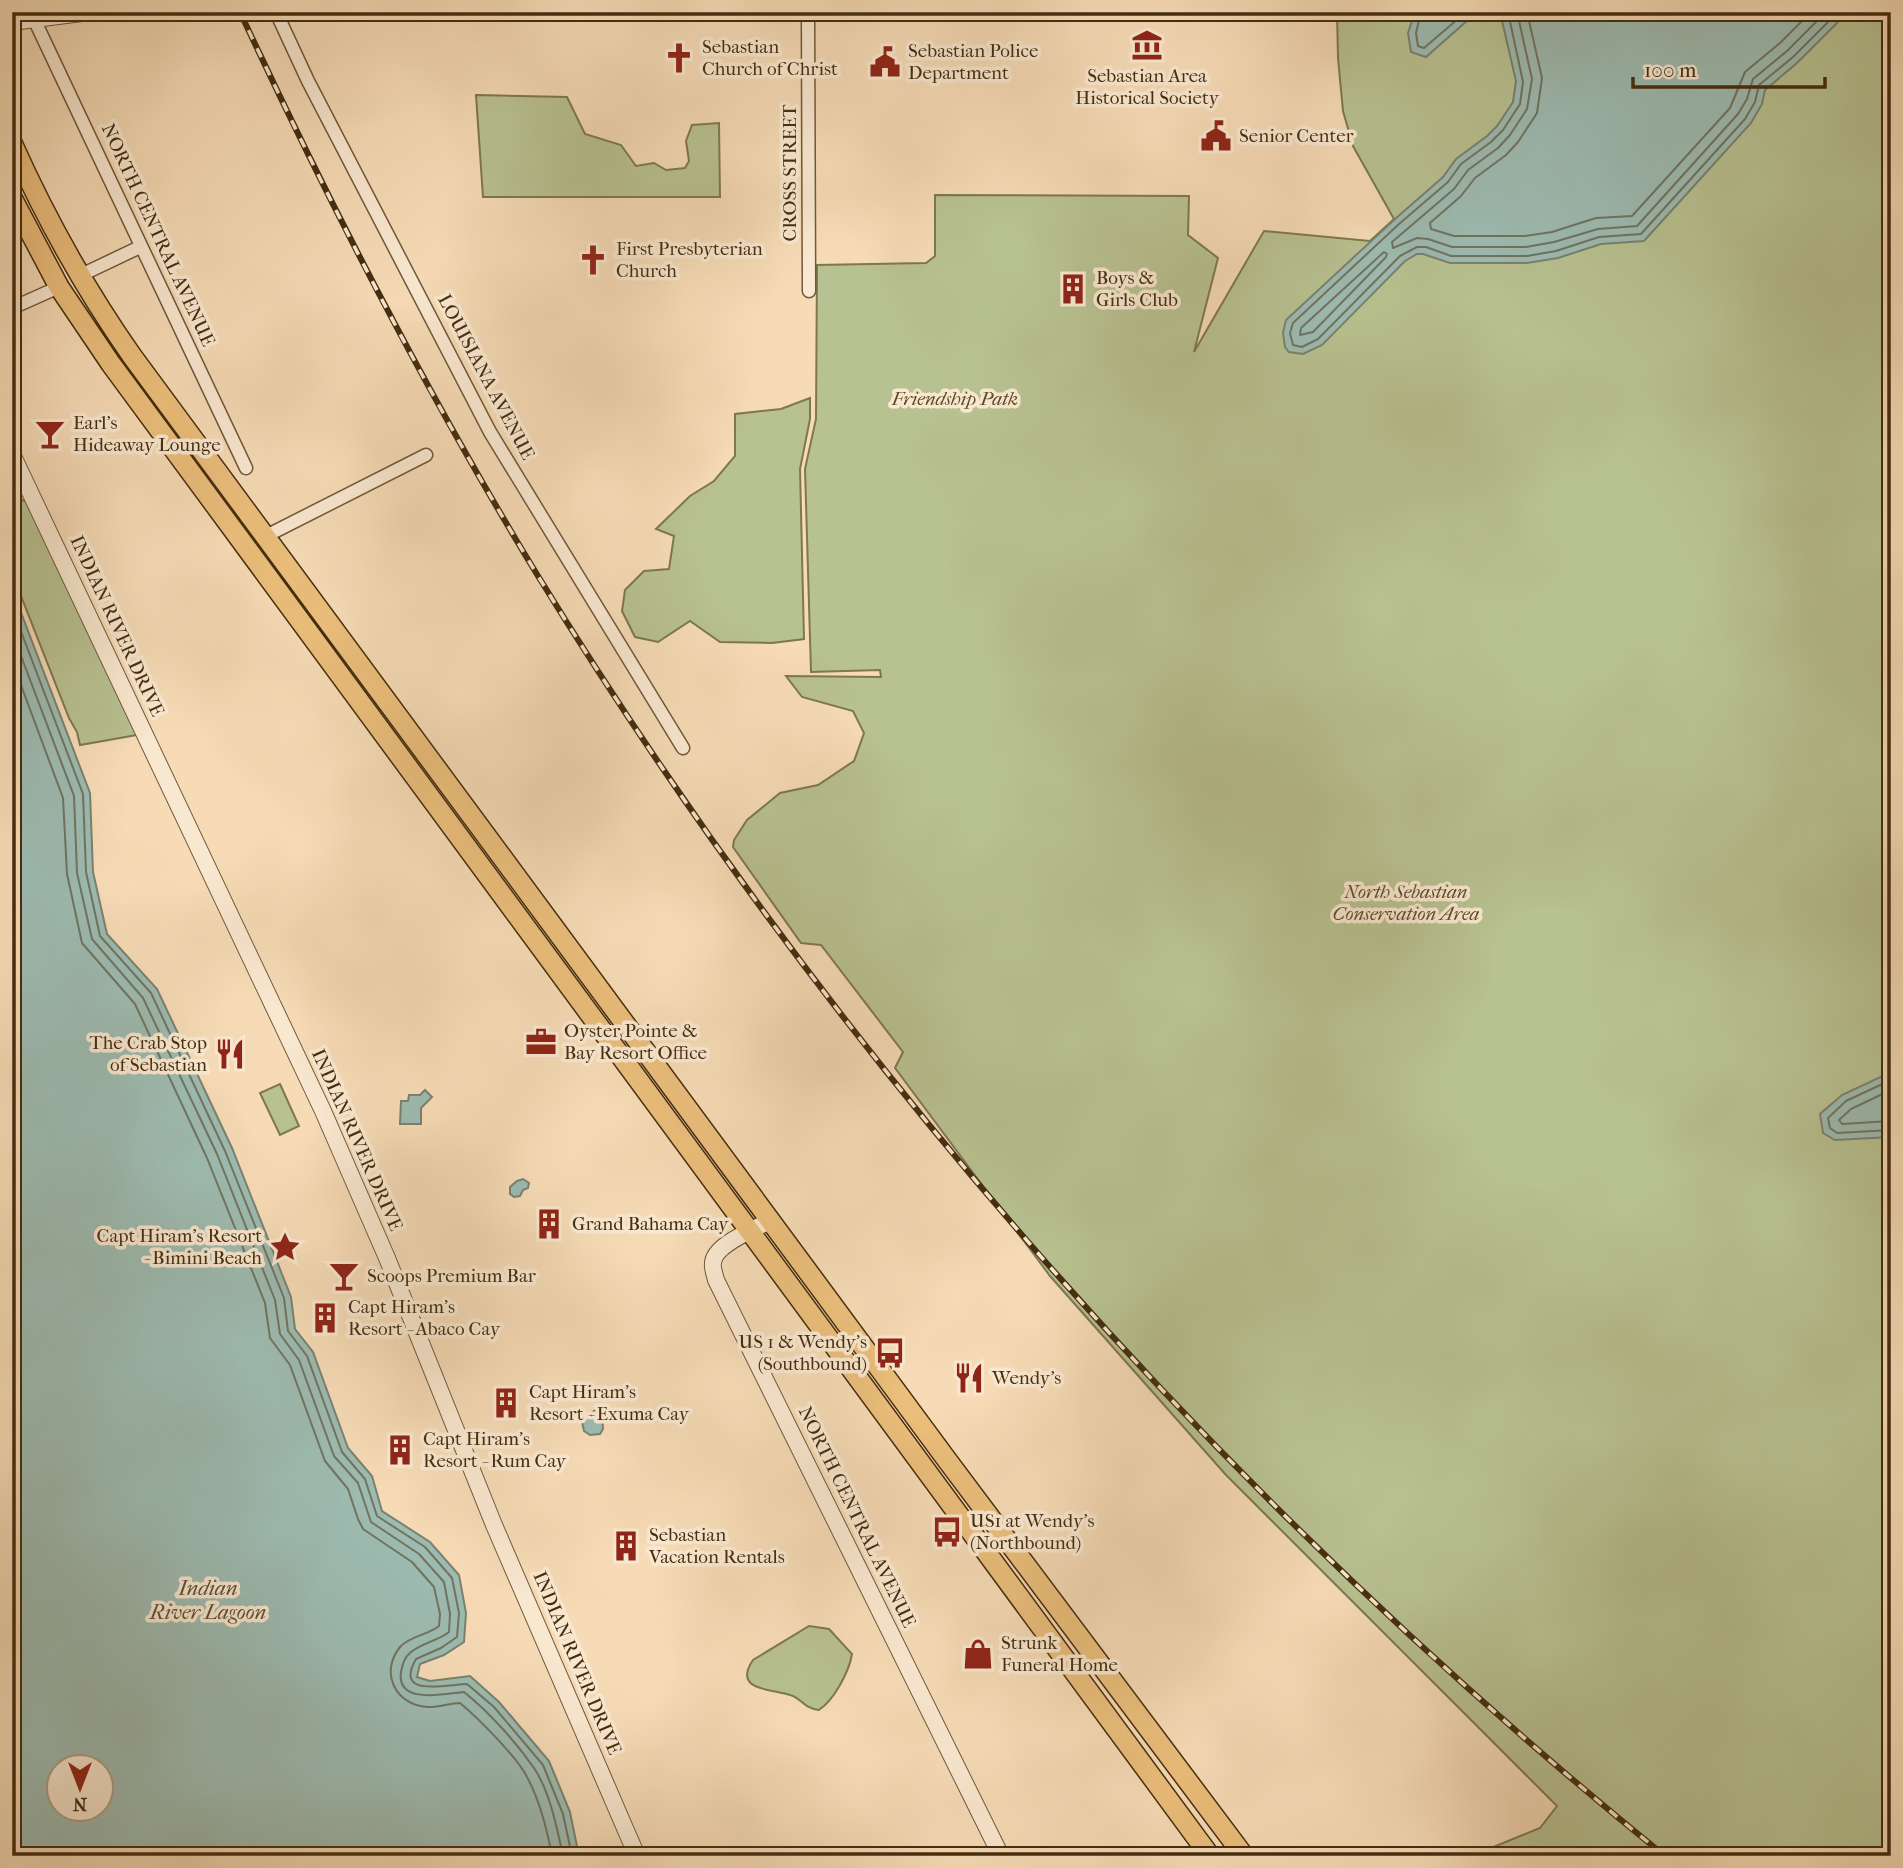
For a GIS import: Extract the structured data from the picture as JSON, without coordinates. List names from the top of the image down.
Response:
{
  "streets": {
    "street": [
      "CROSS STREET",
      "NORTH CENTRAL AVENUE",
      "LOUISIANA AVENUE",
      "INDIAN RIVER DRIVE"
    ]
  },
  "water": ["Indian River Lagoon"],
  "parks": ["Friendship Patk", "North Sebastian Conservation Area"],
  "places": {
    "museum": ["Sebastian Area Historical Society"],
    "church": ["Sebastian Church of Christ", "First Presbyterian Church"],
    "public building": ["Sebastian Police Department", "Senior Center"],
    "building": [
      "Boys & Girls Club",
      "Grand Bahama Cay",
      "Capt Hiram's Resort - Abaco Cay",
      "Capt Hiram's Resort - Exuma Cay",
      "Capt Hiram's Resort - Rum Cay",
      "Sebastian Vacation Rentals"
    ],
    "bar": ["Earl's Hideaway Lounge", "Scoops Premium Bar"],
    "office": ["Oyster Pointe & Bay Resort Office"],
    "restaurant": ["The Crab Stop of Sebastian", "Wendy's"],
    "place": ["Capt Hiram's Resort - Bimini Beach"],
    "bus stop": ["US 1 & Wendy's (Southbound)", "US1 at Wendy's (Northbound)"],
    "shop": ["Strunk Funeral Home"]
  },
  "scale_bar": "100 m",
  "north": "bottom"
}
